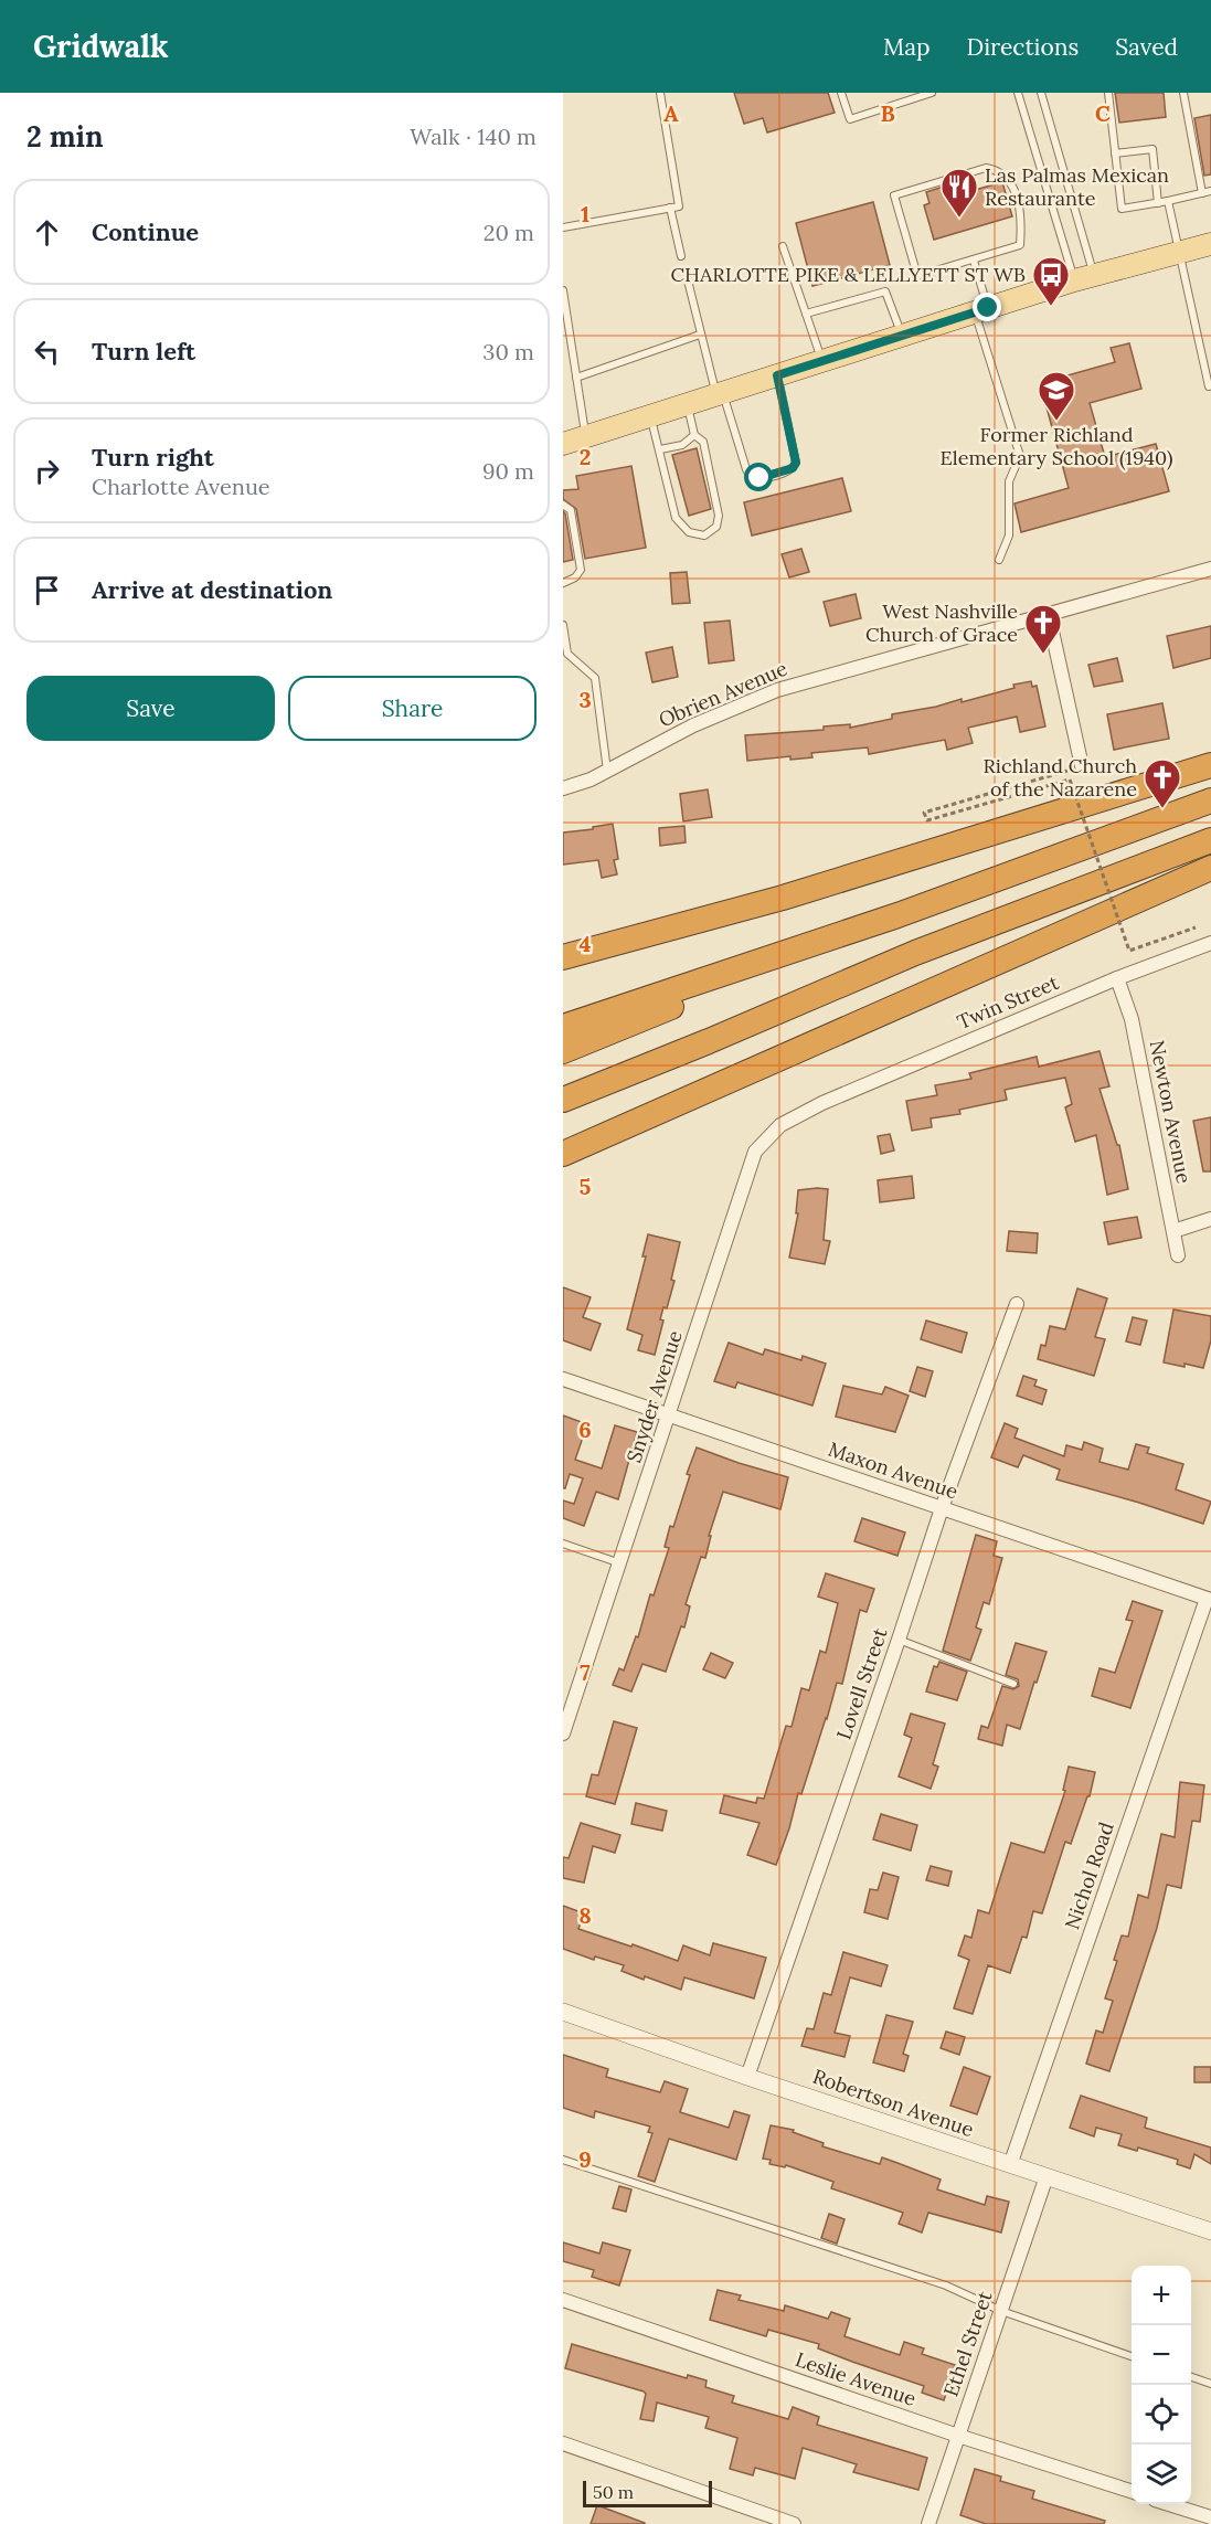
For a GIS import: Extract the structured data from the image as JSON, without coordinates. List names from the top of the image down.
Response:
{
  "streets": {
    "street": [
      "Obrien Avenue",
      "Twin Street",
      "Newton Avenue",
      "Snyder Avenue",
      "Maxon Avenue",
      "Lovell Street",
      "Nichol Road",
      "Robertson Avenue",
      "Ethel Street",
      "Leslie Avenue"
    ]
  },
  "crossings": [
    ["Twin Street", "Newton Avenue"],
    ["Twin Street", "Snyder Avenue"],
    ["Snyder Avenue", "Maxon Avenue"],
    ["Maxon Avenue", "Lovell Street"],
    ["Maxon Avenue", "Nichol Road"],
    ["Lovell Street", "Robertson Avenue"],
    ["Nichol Road", "Robertson Avenue"],
    ["Robertson Avenue", "Ethel Street"],
    ["Ethel Street", "Leslie Avenue"]
  ],
  "places": {
    "restaurant": ["Las Palmas Mexican Restaurante"],
    "bus stop": ["CHARLOTTE PIKE & LELLYETT ST WB"],
    "school or university": ["Former Richland Elementary School (1940)"],
    "church": ["West Nashville Church of Grace", "Richland Church of the Nazarene"]
  },
  "scale_bar": "50 m",
  "page": {
    "header": "Gridwalk",
    "nav": ["Map", "Directions", "Saved"],
    "heading": ["2 min", "Walk · 140 m"],
    "list": [
      ["Continue", "20 m"],
      ["Turn left", "30 m"],
      ["Turn right", "Charlotte Avenue", "90 m"],
      "Arrive at destination"
    ],
    "buttons": ["Save", "Share"],
    "map_buttons": ["+", "−"],
    "scale": "50 m"
  },
  "grid": {
    "columns": ["A", "B", "C"],
    "rows": [
      "1",
      "2",
      "3",
      "4",
      "5",
      "6",
      "7",
      "8",
      "9"
    ]
  }
}
